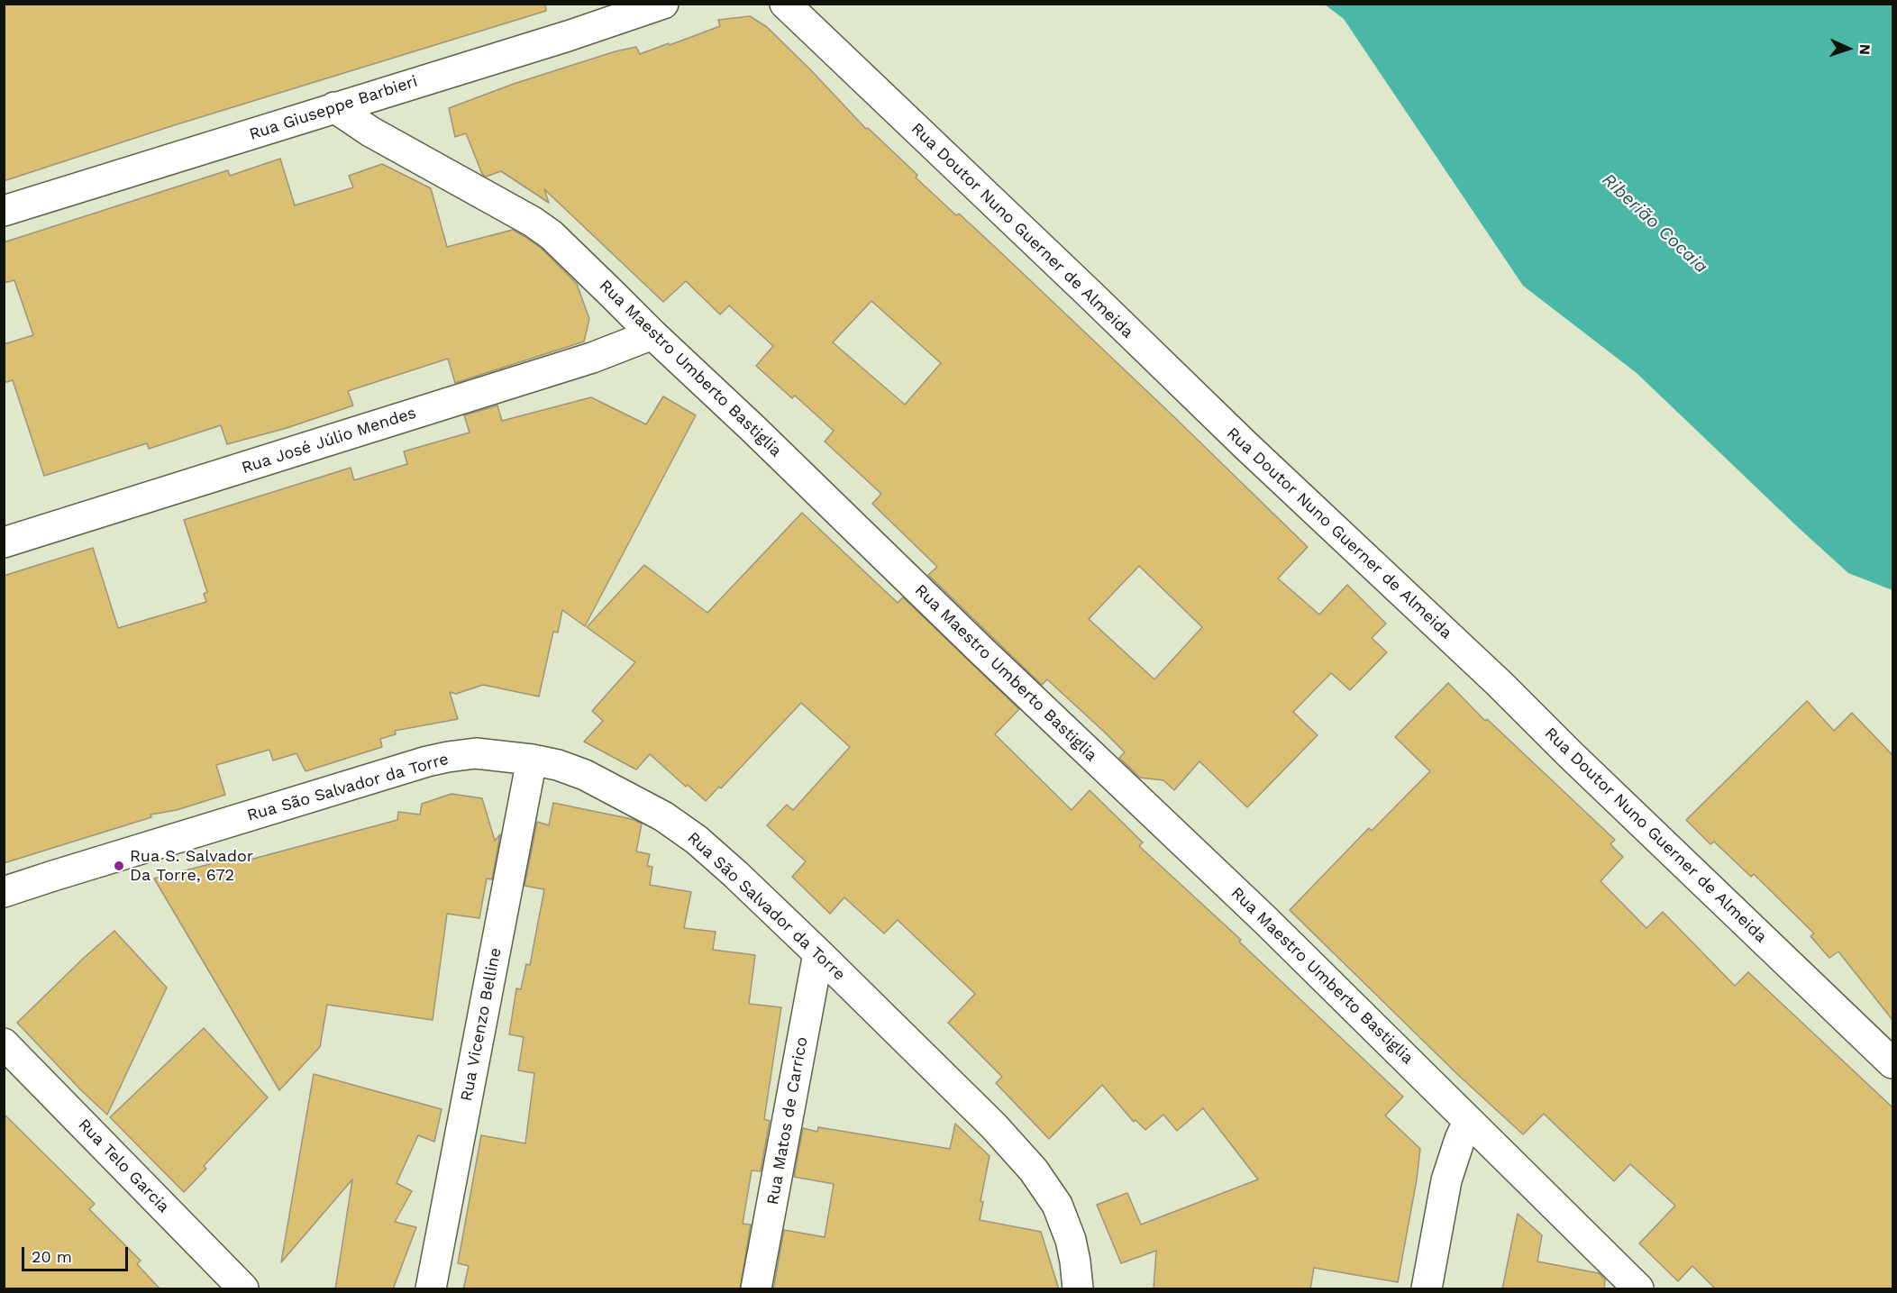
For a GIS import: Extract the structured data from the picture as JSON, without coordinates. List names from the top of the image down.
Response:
{
  "streets": {
    "street": [
      "Rua Giuseppe Barbieri",
      "Rua Doutor Nuno Guerner de Almeida",
      "Rua Maestro Umberto Bastiglia",
      "Rua José Júlio Mendes",
      "Rua São Salvador da Torre",
      "Rua Vicenzo Belline",
      "Rua Matos de Carrico",
      "Rua Telo Garcia"
    ]
  },
  "crossings": [
    ["Rua Giuseppe Barbieri", "Rua Maestro Umberto Bastiglia"],
    ["Rua Maestro Umberto Bastiglia", "Rua José Júlio Mendes"],
    ["Rua São Salvador da Torre", "Rua Vicenzo Belline"],
    ["Rua São Salvador da Torre", "Rua Matos de Carrico"]
  ],
  "water": ["Riberião Cocaia"],
  "places": ["Rua S. Salvador Da Torre, 672"],
  "scale_bar": "20 m",
  "north": "right"
}
